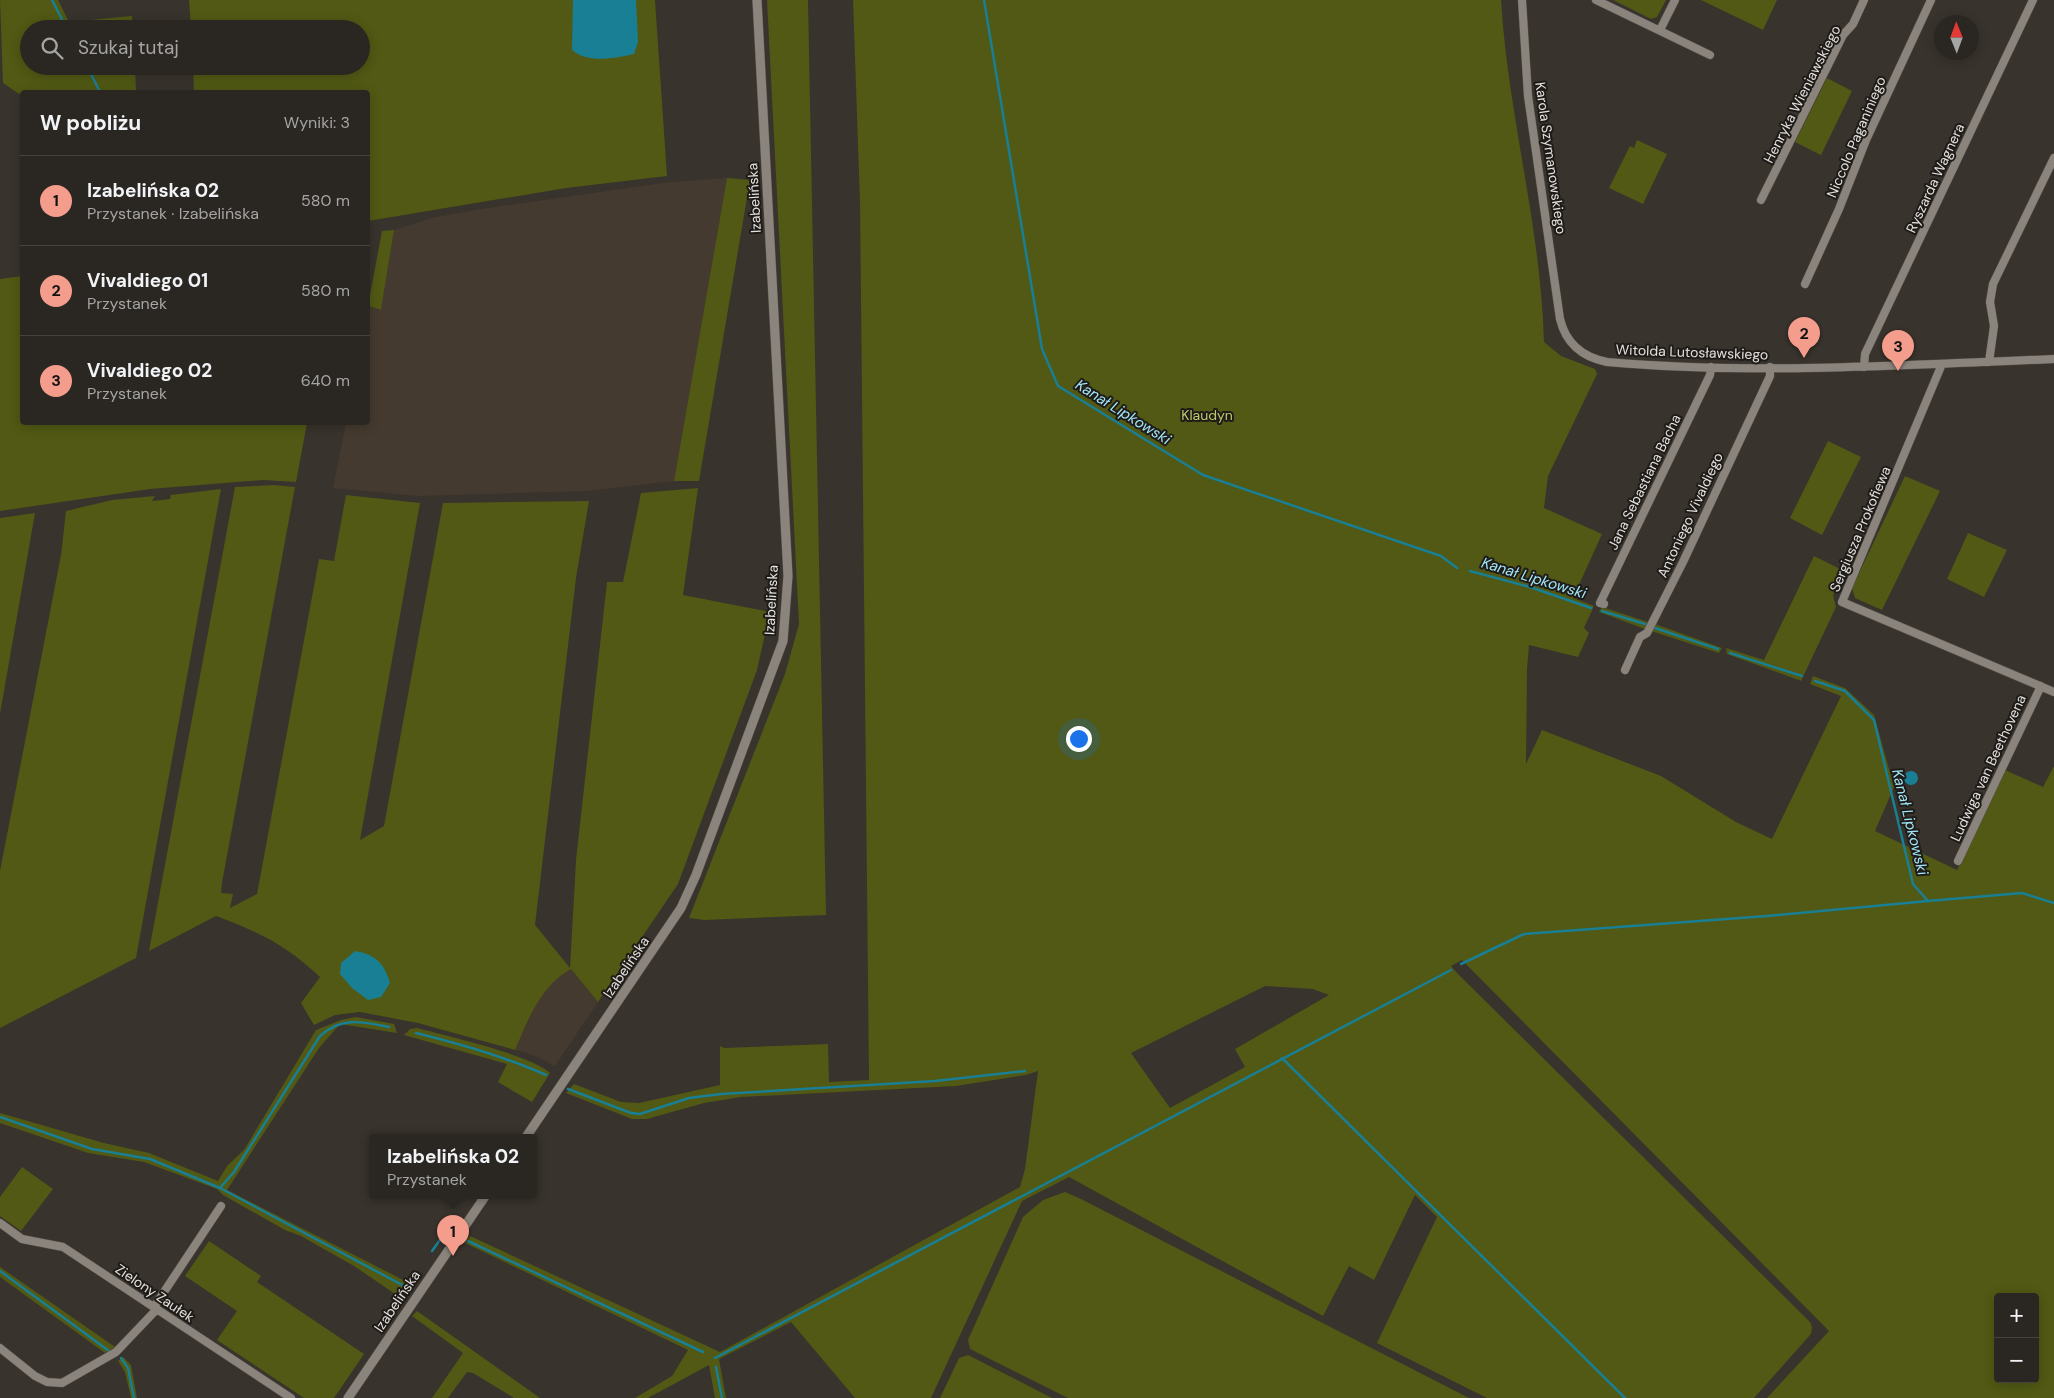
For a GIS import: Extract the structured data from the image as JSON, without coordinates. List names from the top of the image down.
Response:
{
  "streets": {
    "street": [
      "Henryka Wieniawskiego",
      "Niccolo Paganiniego",
      "Karola Szymanowskiego",
      "Ryszarda Wagnera",
      "Izabelińska",
      "Witolda Lutosławskiego",
      "Jana Sebastiana Bacha",
      "Antoniego Vivaldiego",
      "Sergiusza Prokofiewa",
      "Ludwiga van Beethovena",
      "Zielony Zaułek"
    ]
  },
  "crossings": [
    ["Karola Szymanowskiego", "Witolda Lutosławskiego"],
    ["Ryszarda Wagnera", "Witolda Lutosławskiego"],
    ["Witolda Lutosławskiego", "Jana Sebastiana Bacha"],
    ["Witolda Lutosławskiego", "Antoniego Vivaldiego"],
    ["Witolda Lutosławskiego", "Sergiusza Prokofiewa"],
    ["Sergiusza Prokofiewa", "Ludwiga van Beethovena"]
  ],
  "water": ["Kanał Lipkowski"],
  "parks": ["Klaudyn"],
  "north": "top",
  "page": {
    "search": "Szukaj tutaj",
    "heading": ["W pobliżu", "Wyniki: 3"],
    "list": [
      {
        "mark": "1",
        "name": "Izabelińska 02",
        "note": "Przystanek · Izabelińska",
        "value": "580 m"
      },
      {
        "mark": "2",
        "name": "Vivaldiego 01",
        "note": "Przystanek",
        "value": "580 m"
      },
      {
        "mark": "3",
        "name": "Vivaldiego 02",
        "note": "Przystanek",
        "value": "640 m"
      }
    ],
    "pins": ["2", "3", "1"],
    "popup": ["Izabelińska 02", "Przystanek"],
    "map_buttons": ["+", "−"]
  }
}
